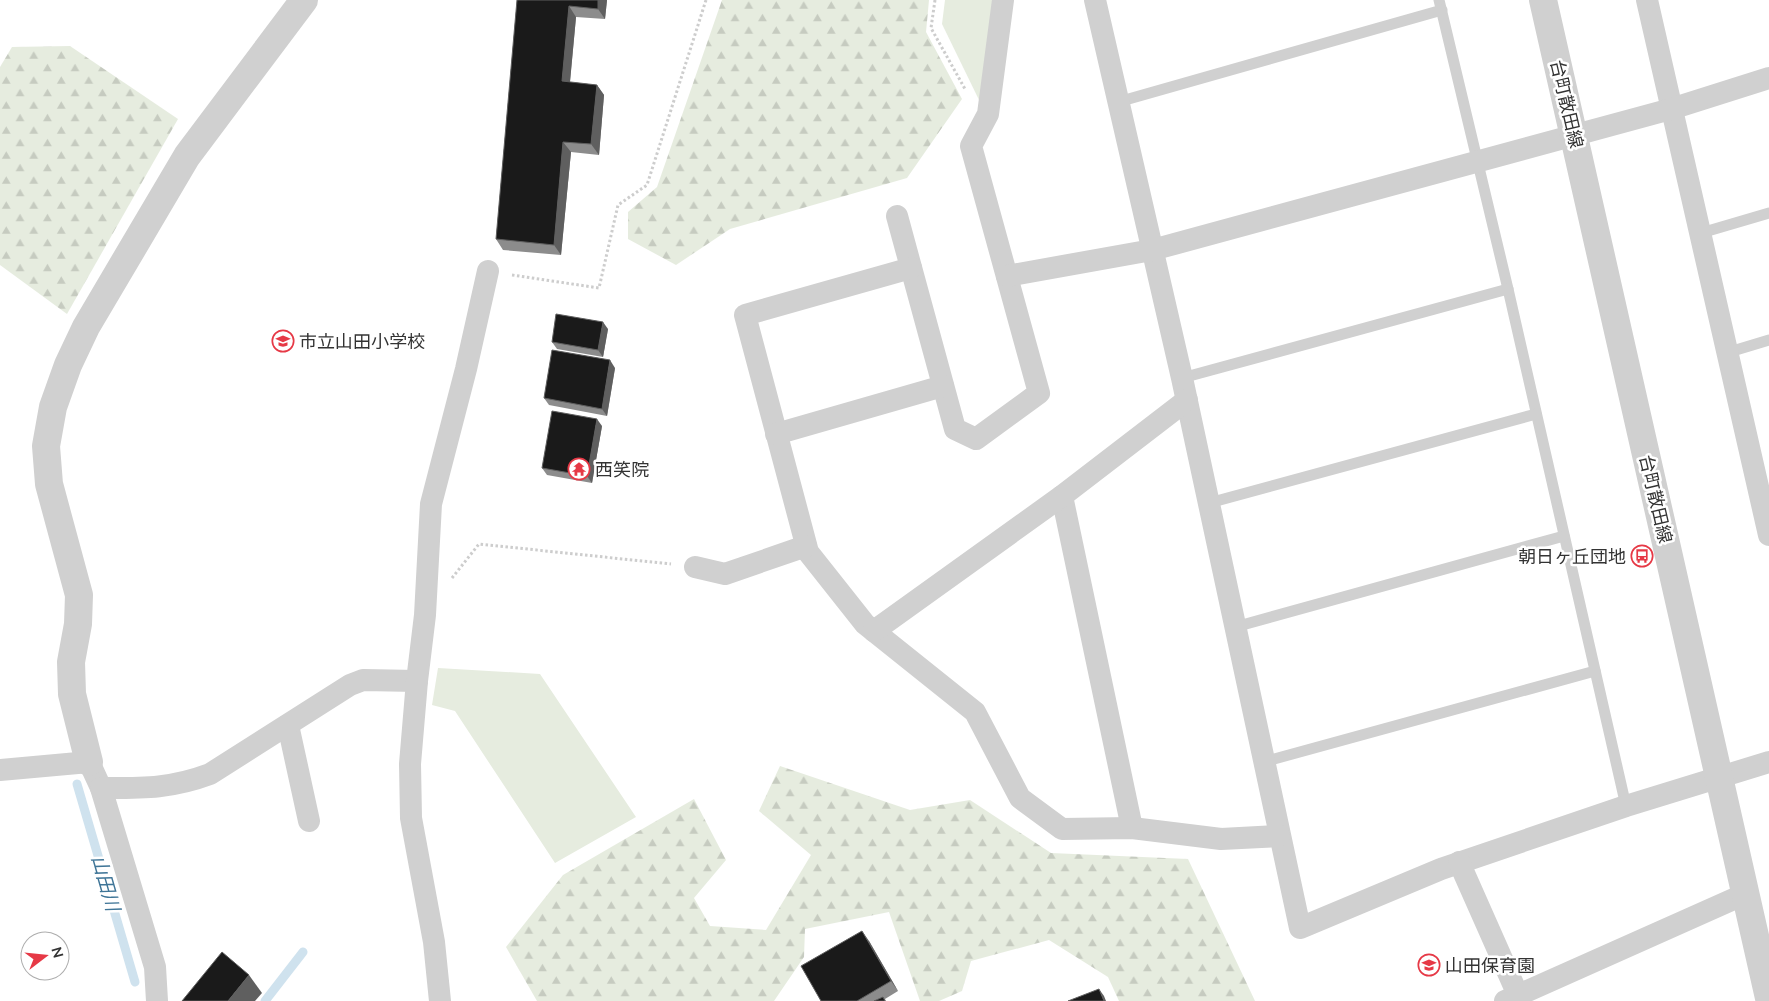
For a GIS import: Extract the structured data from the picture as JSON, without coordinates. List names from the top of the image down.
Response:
{
  "streets": {
    "street": ["台町散田線"]
  },
  "water": ["山田川"],
  "places": {
    "school or university": ["市立山田小学校", "山田保育園"],
    "temple": ["西笑院"],
    "bus stop": ["朝日ヶ丘団地"]
  },
  "north": "right"
}
